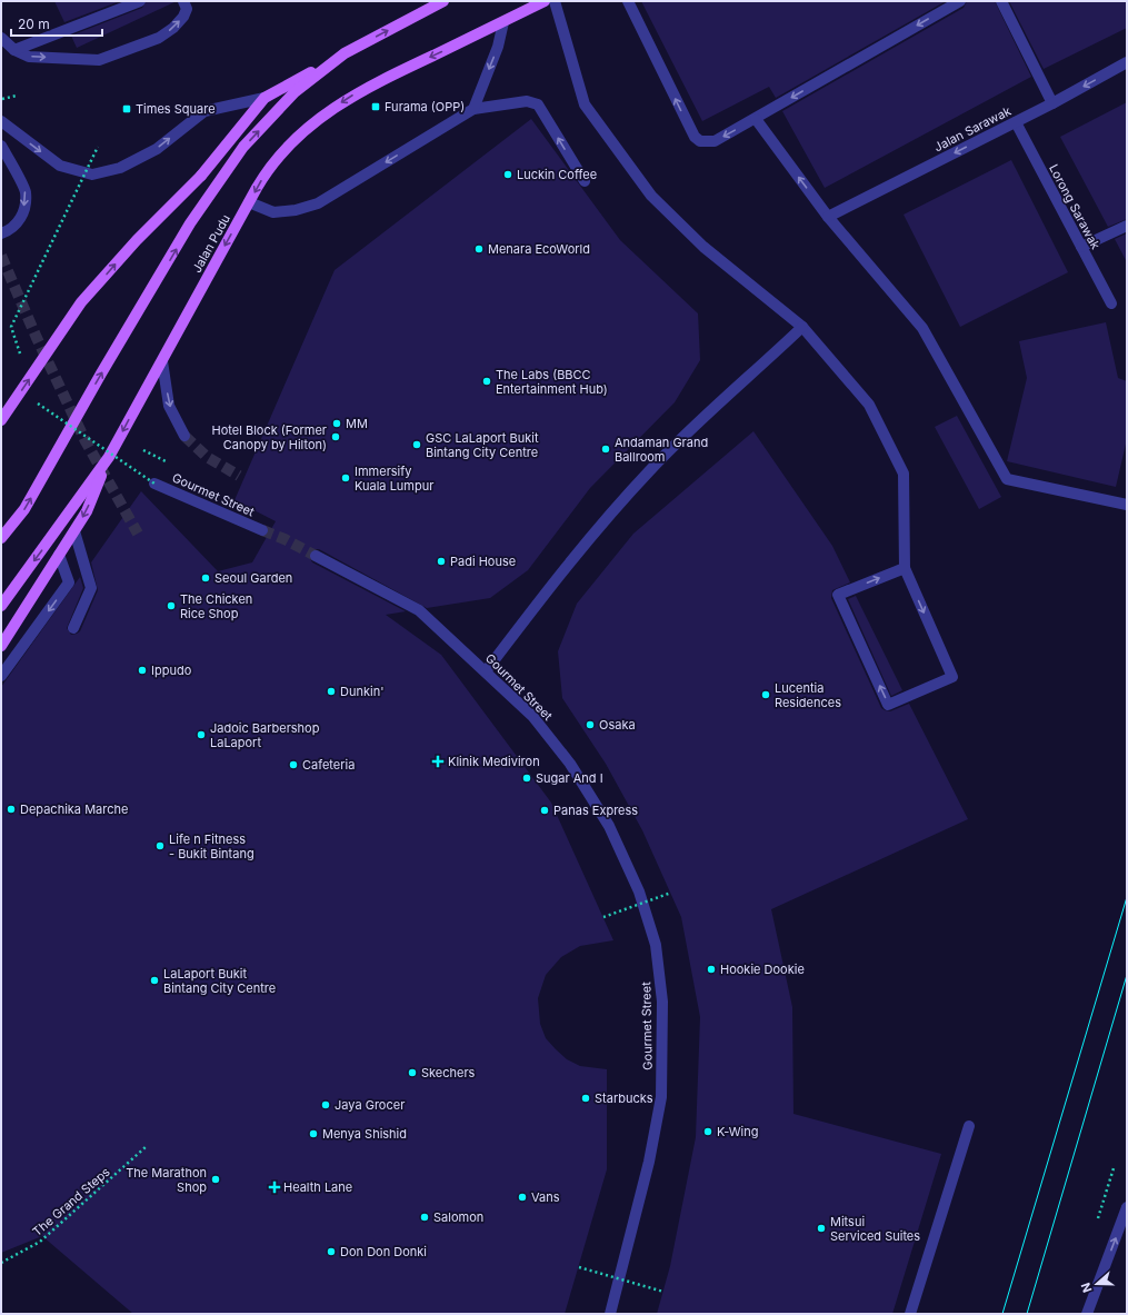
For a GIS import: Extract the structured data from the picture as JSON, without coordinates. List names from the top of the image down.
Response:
{
  "streets": {
    "main road": ["Jalan Pudu"],
    "street": ["Jalan Sarawak", "Lorong Sarawak", "Gourmet Street"],
    "path": ["The Grand Steps"]
  },
  "crossings": [
    ["Jalan Sarawak", "Lorong Sarawak"]
  ],
  "one_way": ["Jalan Sarawak"],
  "places": {
    "transit": ["Furama (OPP)", "Times Square"],
    "other": [
      "Luckin Coffee",
      "Menara EcoWorld",
      "The Labs (BBCC Entertainment Hub)",
      "MM",
      "Hotel Block (Former Canopy by Hilton)",
      "GSC LaLaport Bukit Bintang City Centre",
      "Andaman Grand Ballroom",
      "Immersify Kuala Lumpur",
      "Padi House",
      "Seoul Garden",
      "The Chicken Rice Shop",
      "Ippudo",
      "Dunkin'",
      "Lucentia Residences",
      "Osaka",
      "Jadoic Barbershop LaLaport",
      "Cafeteria",
      "Sugar And I",
      "Depachika Marche",
      "Panas Express",
      "Life n Fitness - Bukit Bintang",
      "Hookie Dookie",
      "LaLaport Bukit Bintang City Centre",
      "Skechers",
      "Starbucks",
      "Jaya Grocer",
      "K-Wing",
      "Menya Shishid",
      "The Marathon Shop",
      "Vans",
      "Salomon",
      "Mitsui Serviced Suites",
      "Don Don Donki"
    ],
    "health": ["Klinik Mediviron", "Health Lane"]
  },
  "scale_bar": "20 m",
  "north": "left"
}
